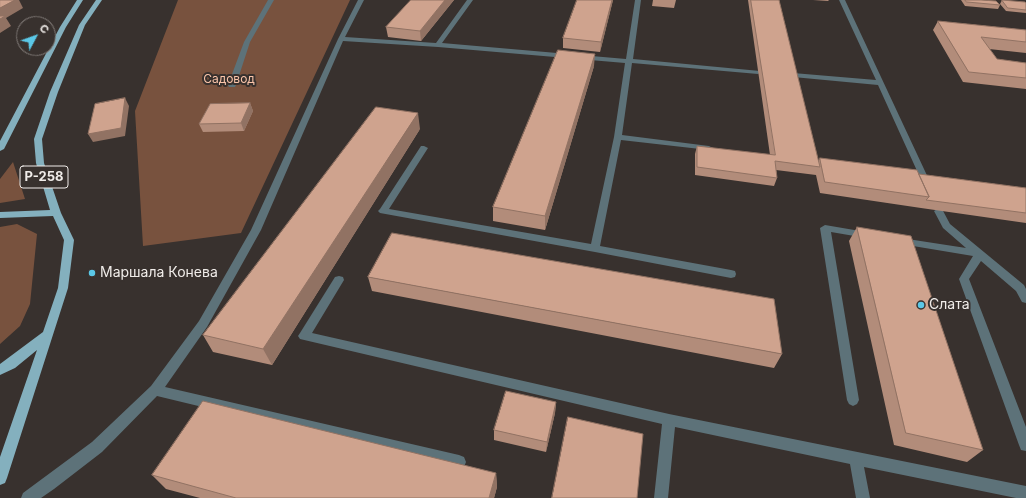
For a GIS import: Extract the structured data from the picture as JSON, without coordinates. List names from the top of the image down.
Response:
{
  "streets": {
    "main road": ["Р-258"]
  },
  "parks": ["Садовод"],
  "places": ["Маршала Конева", "Слата"],
  "north": "top right"
}
